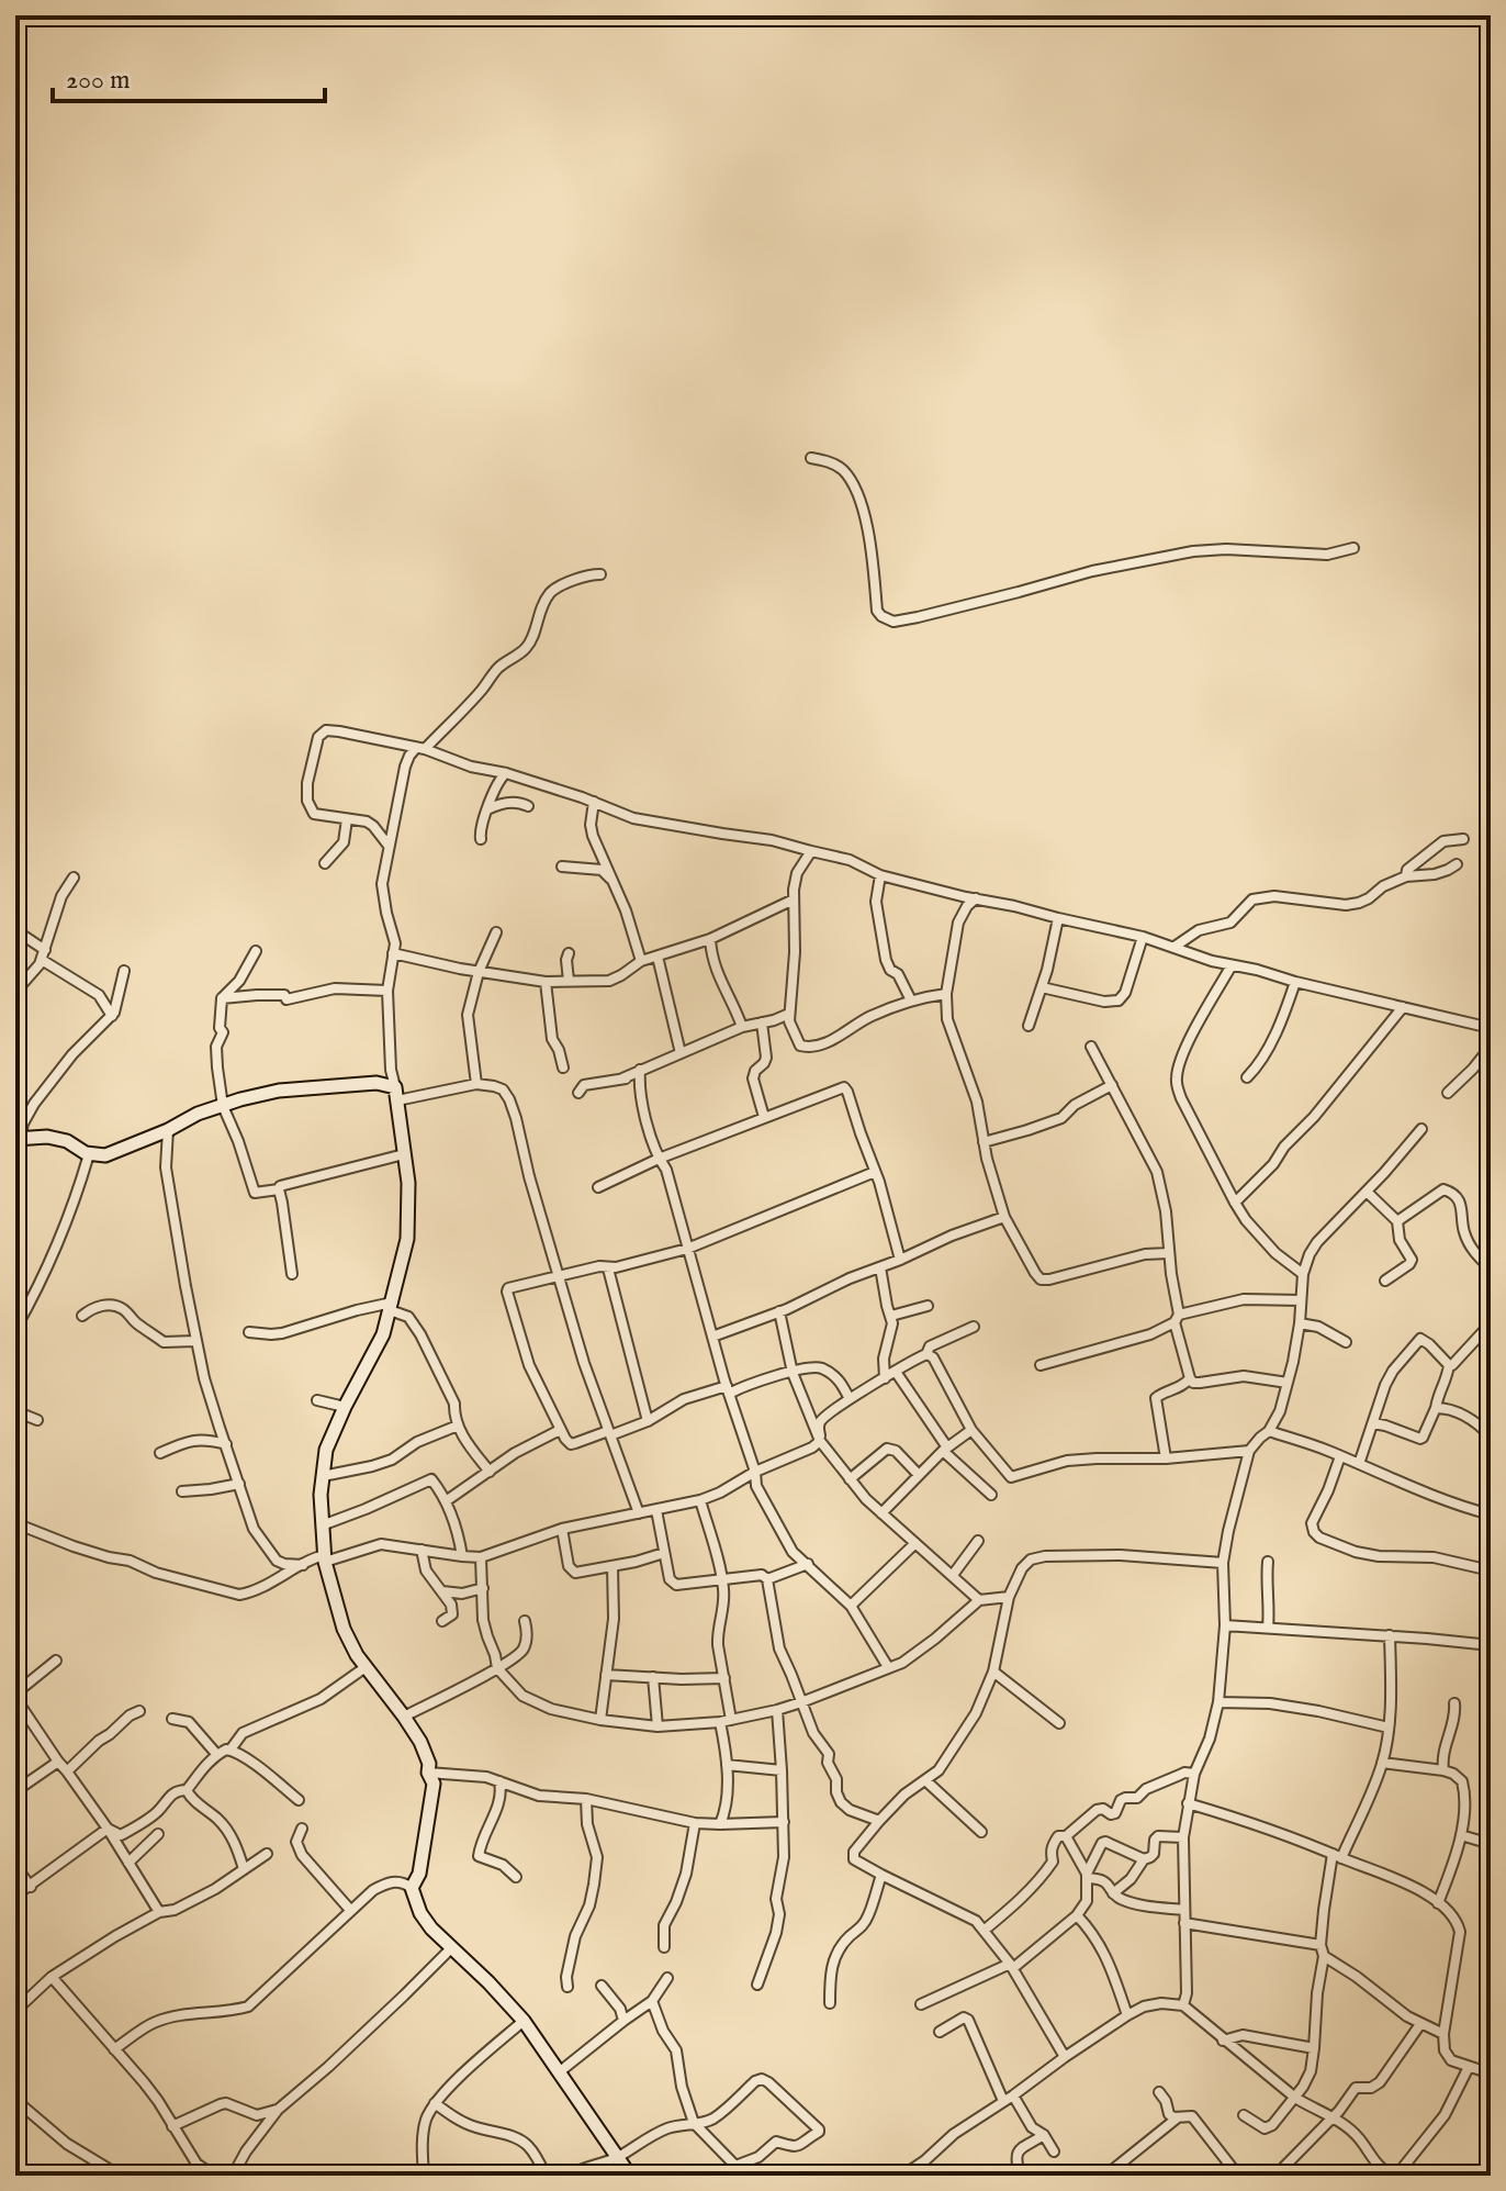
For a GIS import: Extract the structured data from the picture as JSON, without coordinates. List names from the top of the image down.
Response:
{
  "scale_bar": "200 m"
}
